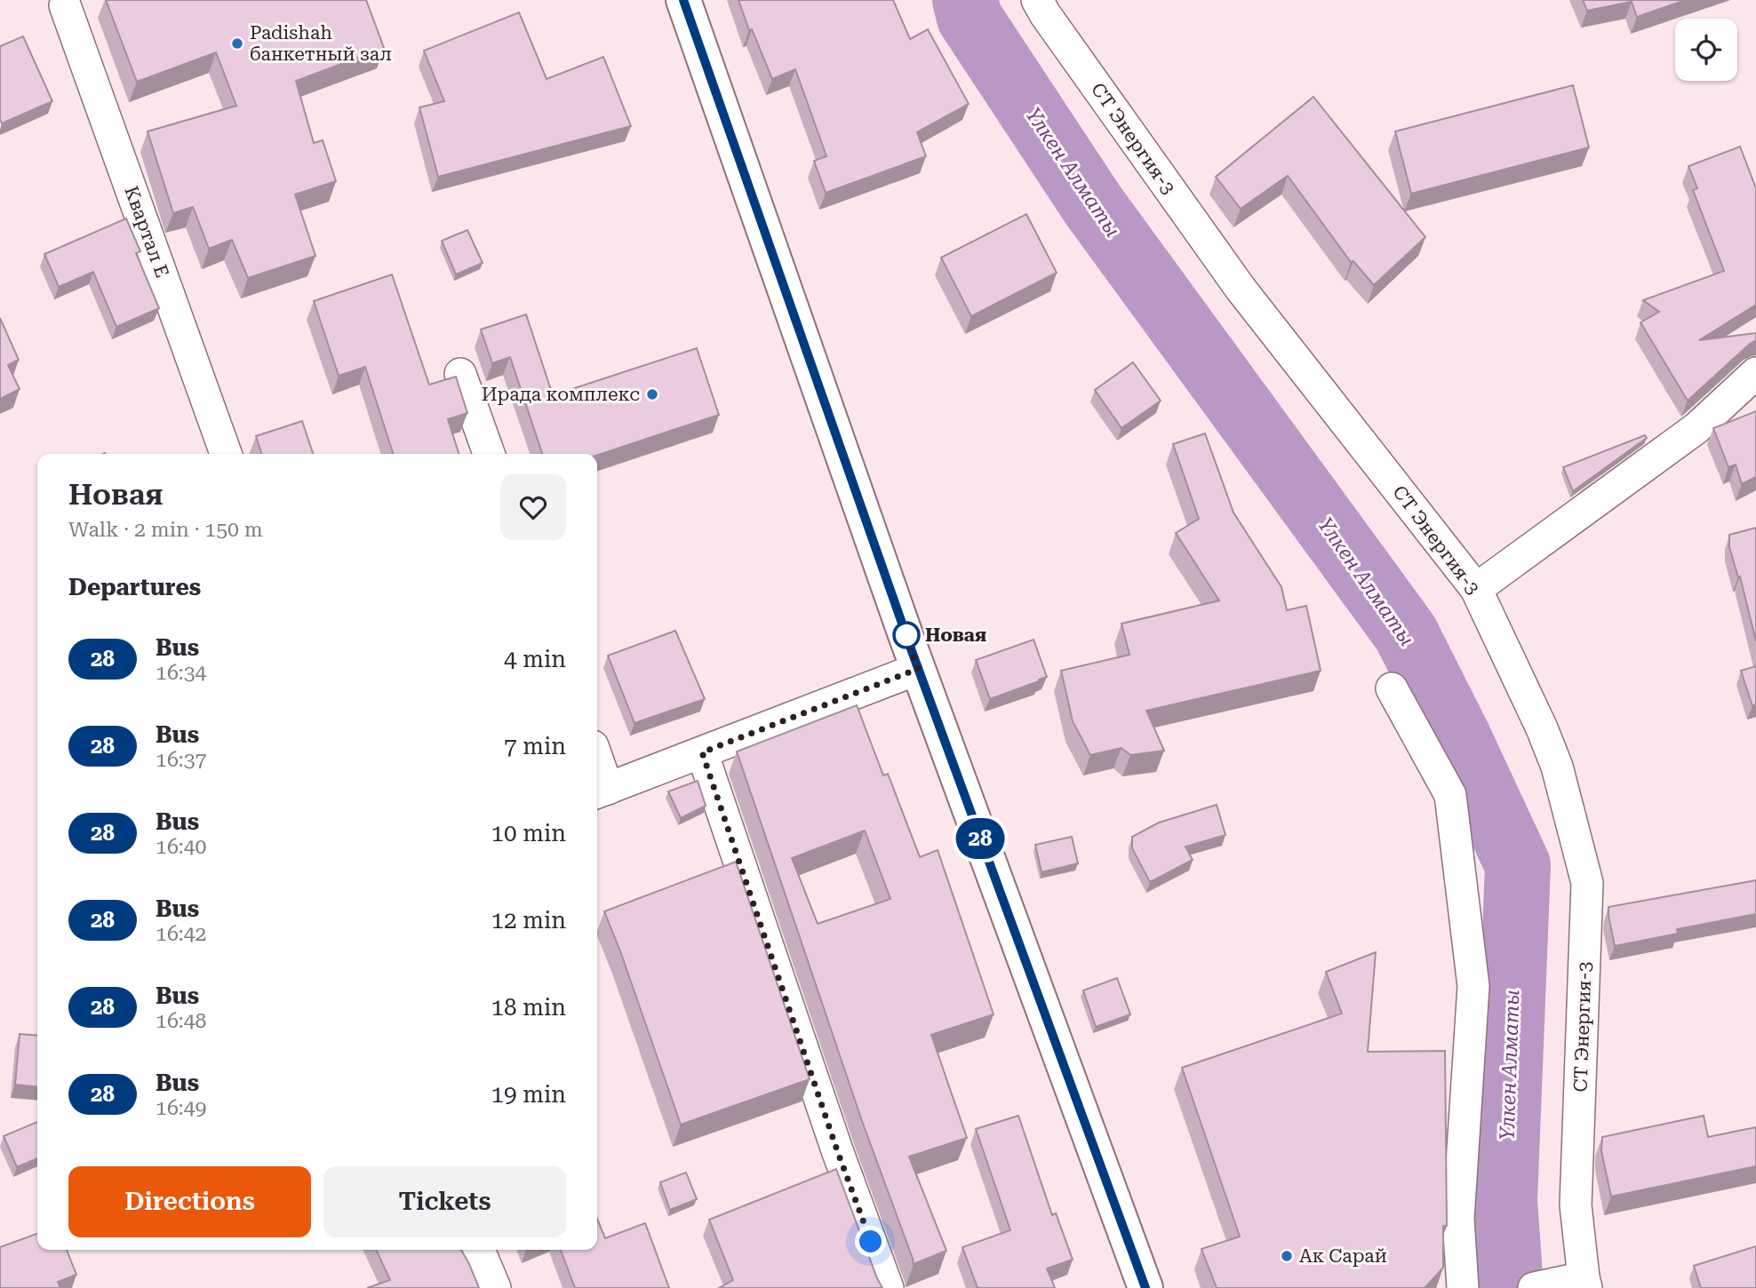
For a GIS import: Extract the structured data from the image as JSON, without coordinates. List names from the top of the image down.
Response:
{
  "streets": {
    "street": ["СТ Энергия-3", "Квартал Е"]
  },
  "water": ["Үлкен Алматы"],
  "places": [
    "Padishah банкетный зал",
    "Ирада комплекс",
    "Новая",
    "Ак Сарай"
  ],
  "lines": ["bus line 28"],
  "page": {
    "on_map": "28",
    "heading": [
      ["Новая", "Walk · 2 min · 150 m"],
      "Departures"
    ],
    "list": [
      {
        "mark": "28",
        "name": "Bus",
        "note": "16:34",
        "value": "4 min"
      },
      {
        "mark": "28",
        "name": "Bus",
        "note": "16:37",
        "value": "7 min"
      },
      {
        "mark": "28",
        "name": "Bus",
        "note": "16:40",
        "value": "10 min"
      },
      {
        "mark": "28",
        "name": "Bus",
        "note": "16:42",
        "value": "12 min"
      },
      {
        "mark": "28",
        "name": "Bus",
        "note": "16:48",
        "value": "18 min"
      },
      {
        "mark": "28",
        "name": "Bus",
        "note": "16:49",
        "value": "19 min"
      }
    ],
    "buttons": ["Directions", "Tickets"]
  }
}
